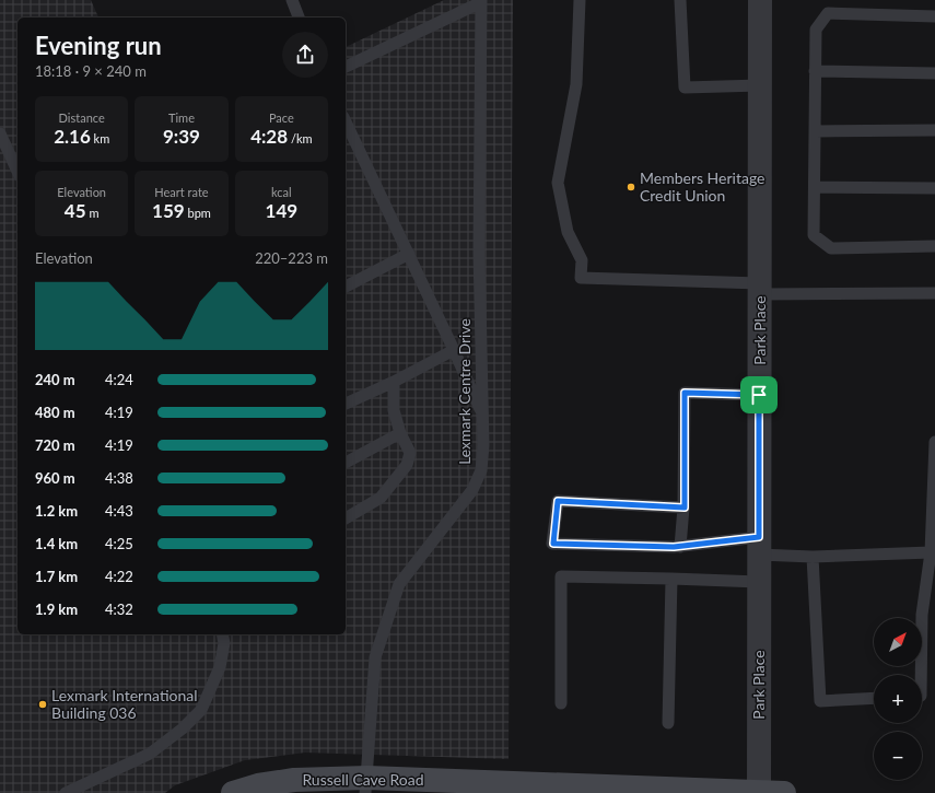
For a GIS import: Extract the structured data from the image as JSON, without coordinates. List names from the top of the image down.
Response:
{
  "streets": {
    "street": ["Park Place", "Russell Cave Road"],
    "lane": ["Lexmark Centre Drive"]
  },
  "crossings": [
    ["Park Place", "Russell Cave Road"],
    ["Lexmark Centre Drive", "Russell Cave Road"]
  ],
  "places": ["Members Heritage Credit Union", "Lexmark International Building 036"],
  "north": "top right",
  "page": {
    "heading": ["Evening run", "18:18 · 9 × 240 m"],
    "stats": [
      ["Distance", "2.16 km"],
      ["Time", "9:39"],
      ["Pace", "4:28 /km"],
      ["Elevation", "45 m"],
      ["Heart rate", "159 bpm"],
      ["kcal", "149"]
    ],
    "chart": ["Elevation", "220–223 m"],
    "list": [
      {
        "name": "240 m",
        "note": "4:24"
      },
      {
        "name": "480 m",
        "note": "4:19"
      },
      {
        "name": "720 m",
        "note": "4:19"
      },
      {
        "name": "960 m",
        "note": "4:38"
      },
      {
        "name": "1.2 km",
        "note": "4:43"
      },
      {
        "name": "1.4 km",
        "note": "4:25"
      },
      {
        "name": "1.7 km",
        "note": "4:22"
      },
      {
        "name": "1.9 km",
        "note": "4:32"
      }
    ],
    "map_buttons": ["+", "−"]
  }
}
